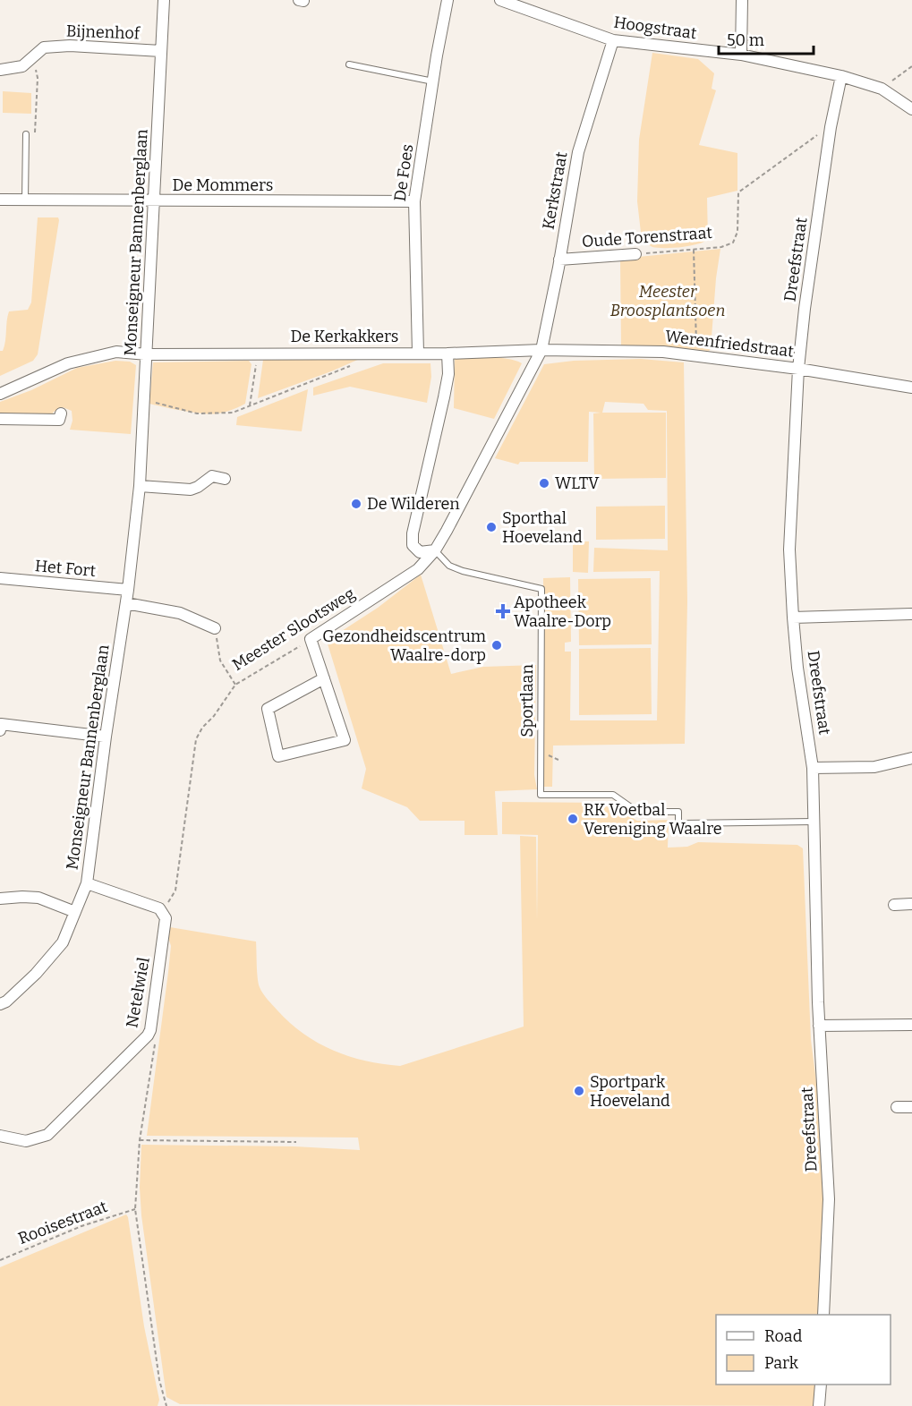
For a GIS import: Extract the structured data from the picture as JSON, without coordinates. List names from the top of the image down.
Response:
{
  "streets": {
    "street": [
      "Hoogstraat",
      "Bijnenhof",
      "De Foes",
      "De Mommers",
      "Kerkstraat",
      "Oude Torenstraat",
      "Monseigneur Bannenberglaan",
      "Dreefstraat",
      "De Kerkakkers",
      "Werenfriedstraat",
      "Het Fort",
      "Meester Slootsweg",
      "Netelwiel"
    ],
    "lane": ["Sportlaan"],
    "path": ["Rooisestraat"]
  },
  "crossings": [
    ["Hoogstraat", "Kerkstraat"],
    ["Hoogstraat", "Dreefstraat"],
    ["Bijnenhof", "Monseigneur Bannenberglaan"],
    ["De Foes", "De Mommers"],
    ["De Foes", "De Kerkakkers"],
    ["De Mommers", "Monseigneur Bannenberglaan"],
    ["Kerkstraat", "Oude Torenstraat"],
    ["Kerkstraat", "De Kerkakkers"],
    ["Kerkstraat", "Werenfriedstraat"],
    ["Kerkstraat", "Meester Slootsweg"],
    ["Oude Torenstraat", "Dreefstraat"],
    ["Monseigneur Bannenberglaan", "De Kerkakkers"],
    ["Monseigneur Bannenberglaan", "Het Fort"],
    ["Dreefstraat", "Werenfriedstraat"],
    ["Dreefstraat", "Sportlaan"],
    ["De Kerkakkers", "Werenfriedstraat"],
    ["De Kerkakkers", "Meester Slootsweg"],
    ["Werenfriedstraat", "Meester Slootsweg"],
    ["Meester Slootsweg", "Sportlaan"],
    ["Meester Slootsweg", "Netelwiel"]
  ],
  "parks": ["Meester Broosplantsoen"],
  "places": {
    "other": [
      "WLTV",
      "De Wilderen",
      "Sporthal Hoeveland",
      "Gezondheidscentrum Waalre-dorp",
      "RK Voetbal Vereniging Waalre",
      "Sportpark Hoeveland"
    ],
    "health": ["Apotheek Waalre-Dorp"]
  },
  "legend": ["Road", "Park"],
  "scale_bar": "50 m"
}
